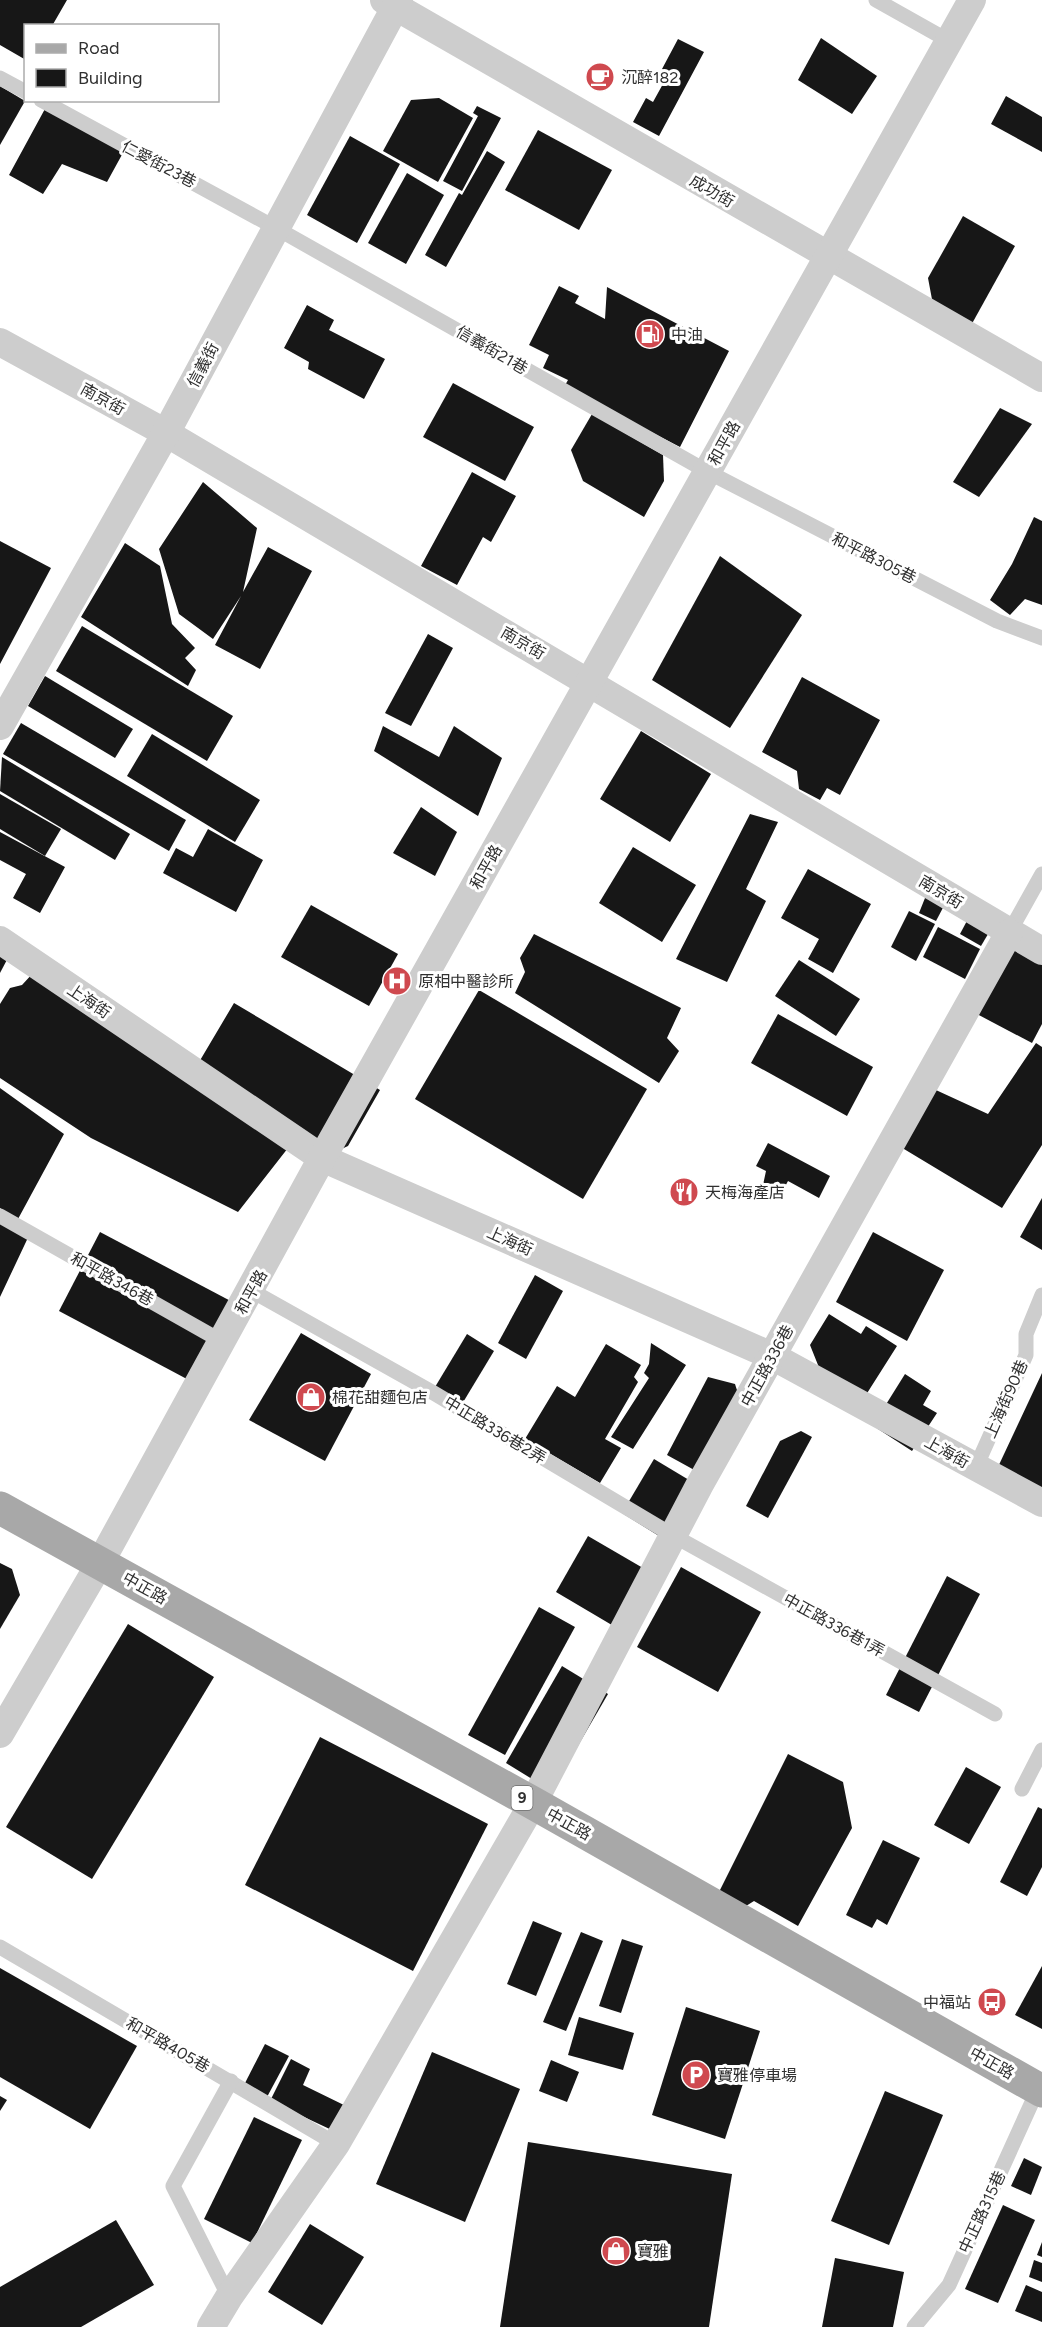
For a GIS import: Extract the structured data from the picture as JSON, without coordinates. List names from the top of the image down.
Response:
{
  "streets": {
    "main road": ["中正路", "9"],
    "street": [
      "成功街",
      "信義街",
      "南京街",
      "和平路",
      "上海街",
      "中正路336巷"
    ],
    "lane": [
      "仁愛街23巷",
      "信義街21巷",
      "和平路305巷",
      "和平路346巷",
      "上海街90巷",
      "中正路336巷2弄",
      "中正路336巷1弄",
      "和平路405巷",
      "中正路315巷"
    ]
  },
  "crossings": [
    ["仁愛街23巷", "信義街21巷"],
    ["仁愛街23巷", "信義街"],
    ["成功街", "信義街"],
    ["成功街", "和平路"],
    ["信義街21巷", "信義街"],
    ["信義街21巷", "和平路"],
    ["信義街21巷", "和平路305巷"],
    ["信義街", "南京街"],
    ["南京街", "和平路"],
    ["南京街", "中正路336巷"],
    ["和平路", "和平路305巷"],
    ["和平路", "上海街"],
    ["和平路", "和平路346巷"],
    ["和平路", "中正路336巷2弄"],
    ["和平路", "中正路"],
    ["上海街", "中正路336巷"],
    ["上海街", "上海街90巷"],
    ["中正路336巷", "中正路336巷2弄"],
    ["中正路336巷", "中正路"],
    ["中正路336巷", "中正路336巷1弄"],
    ["中正路336巷", "和平路405巷"],
    ["中正路336巷2弄", "中正路336巷1弄"],
    ["中正路", "中正路315巷"]
  ],
  "places": {
    "cafe": ["沉醉182"],
    "fuel station": ["中油"],
    "hospital": ["原相中醫診所"],
    "restaurant": ["天梅海產店"],
    "shop": ["棉花甜麵包店", "寶雅"],
    "bus stop": ["中福站"],
    "parking": ["寶雅停車場"]
  },
  "legend": ["Road", "Building"]
}
